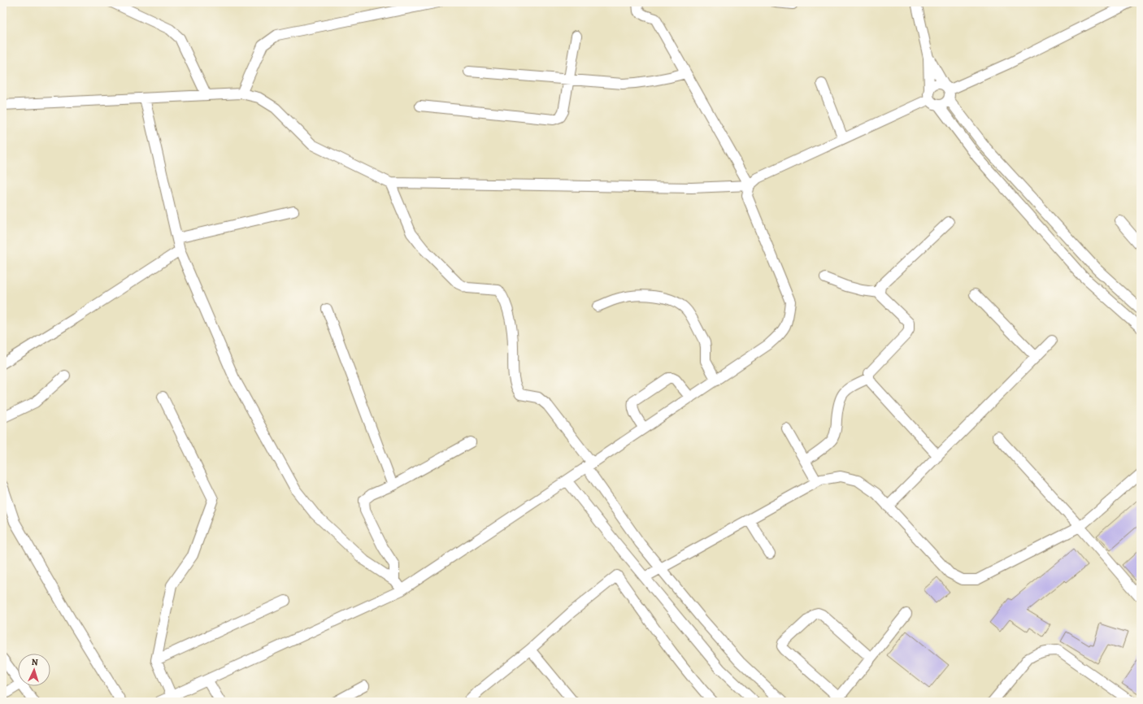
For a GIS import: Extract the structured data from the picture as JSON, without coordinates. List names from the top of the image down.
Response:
{
  "north": "top"
}
